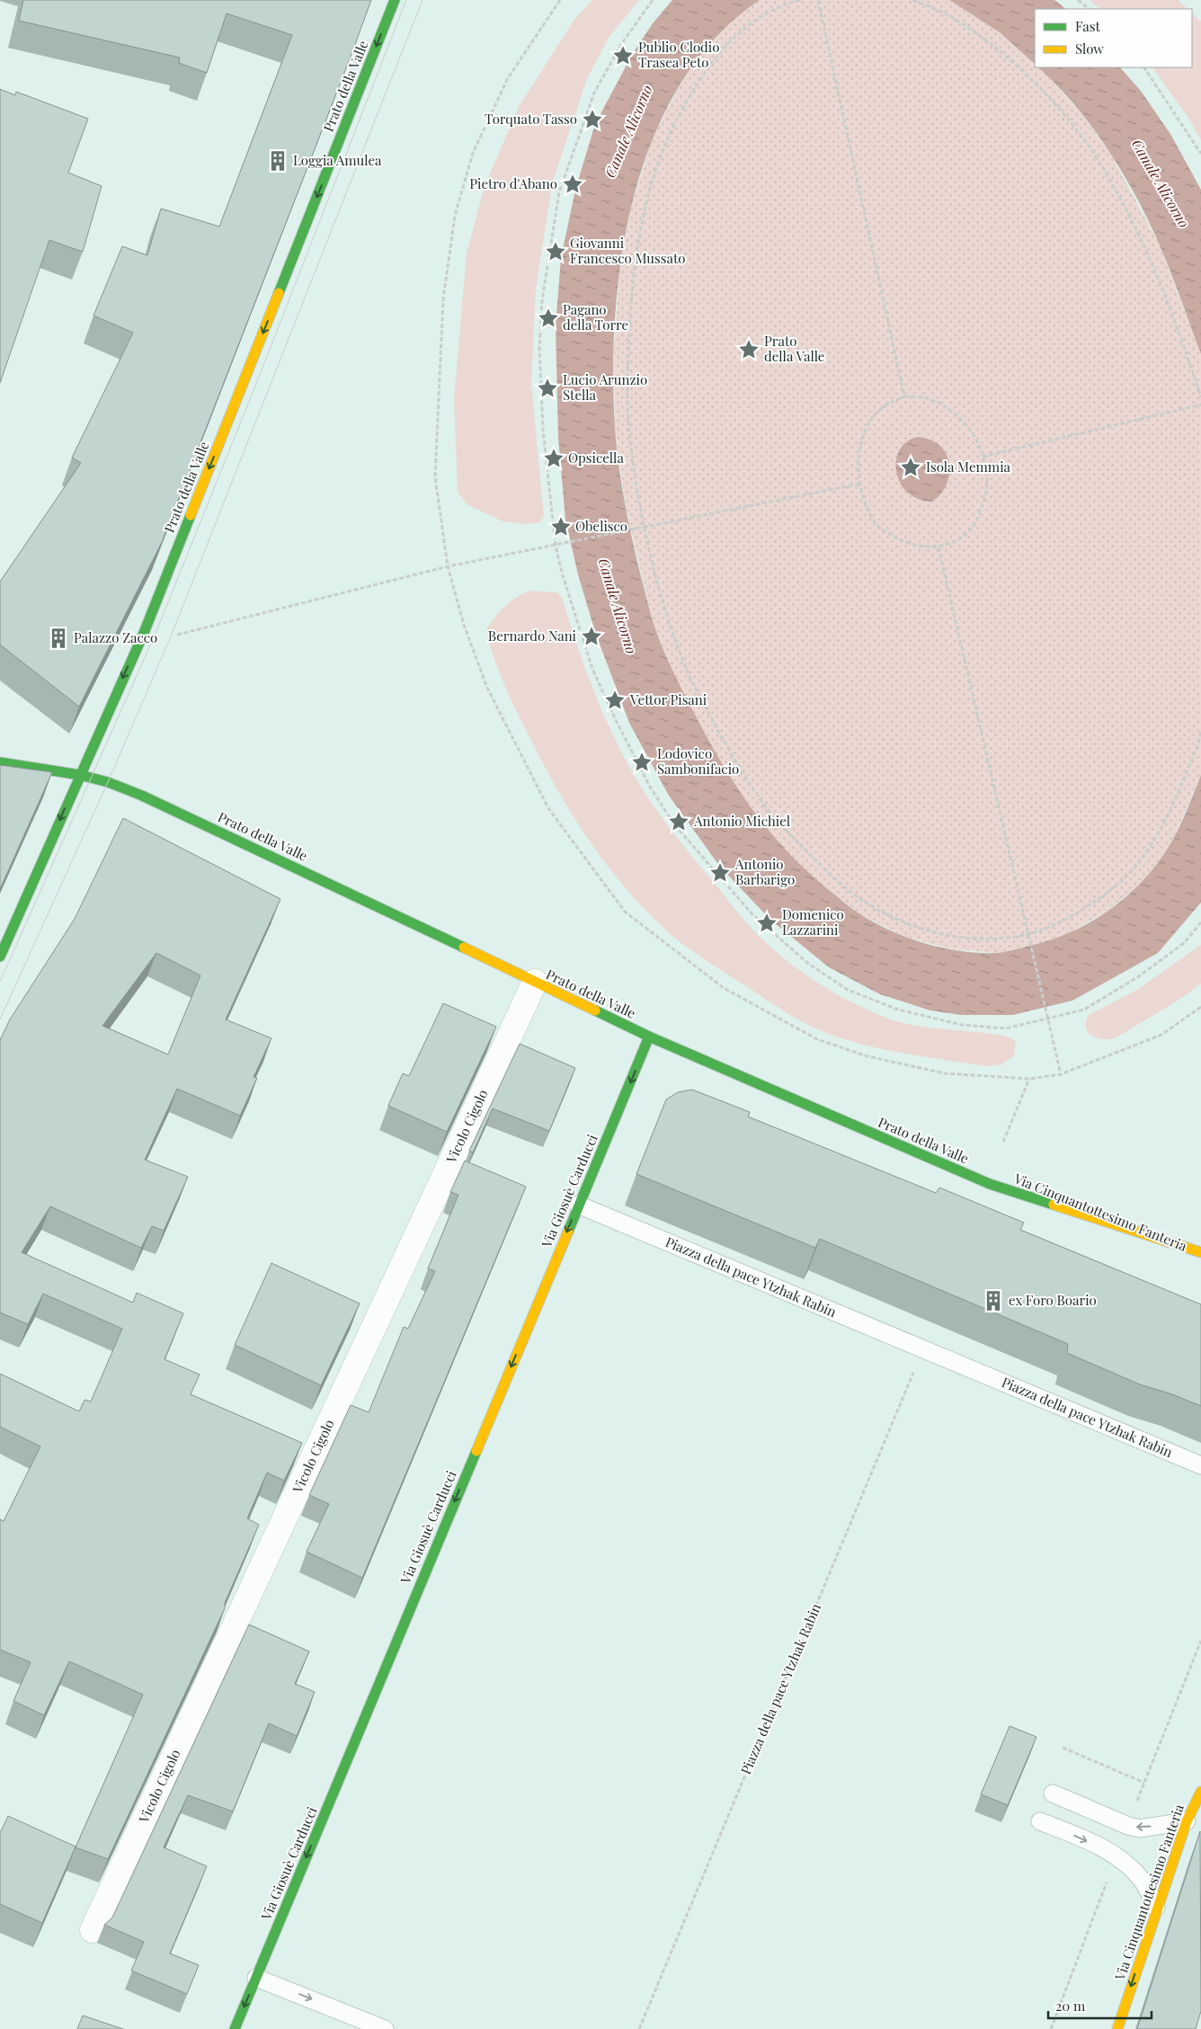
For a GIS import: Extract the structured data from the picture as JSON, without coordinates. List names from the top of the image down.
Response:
{
  "streets": {
    "street": [
      "Prato della Valle",
      "Vicolo Cigolo",
      "Via Giosuè Carducci",
      "Via Cinquantottesimo Fanteria"
    ],
    "lane": ["Piazza della pace Ytzhak Rabin"]
  },
  "crossings": [
    ["Prato della Valle", "Vicolo Cigolo"],
    ["Prato della Valle", "Via Giosuè Carducci"],
    ["Prato della Valle", "Via Cinquantottesimo Fanteria"],
    ["Via Giosuè Carducci", "Piazza della pace Ytzhak Rabin"]
  ],
  "one_way": ["Prato della Valle", "Via Giosuè Carducci"],
  "water": ["Canale Alicorno"],
  "places": {
    "place": [
      "Publio Clodio Trasea Peto",
      "Torquato Tasso",
      "Pietro d'Abano",
      "Giovanni Francesco Mussato",
      "Pagano della Torre",
      "Prato della Valle",
      "Lucio Arunzio Stella",
      "Opsicella",
      "Isola Memmia",
      "Obelisco",
      "Bernardo Nani",
      "Vettor Pisani",
      "Lodovico Sambonifacio",
      "Antonio Michiel",
      "Antonio Barbarigo",
      "Domenico Lazzarini"
    ],
    "building": ["Loggia Amulea", "Palazzo Zacco", "ex Foro Boario"]
  },
  "legend": ["Fast", "Slow"],
  "scale_bar": "20 m"
}
